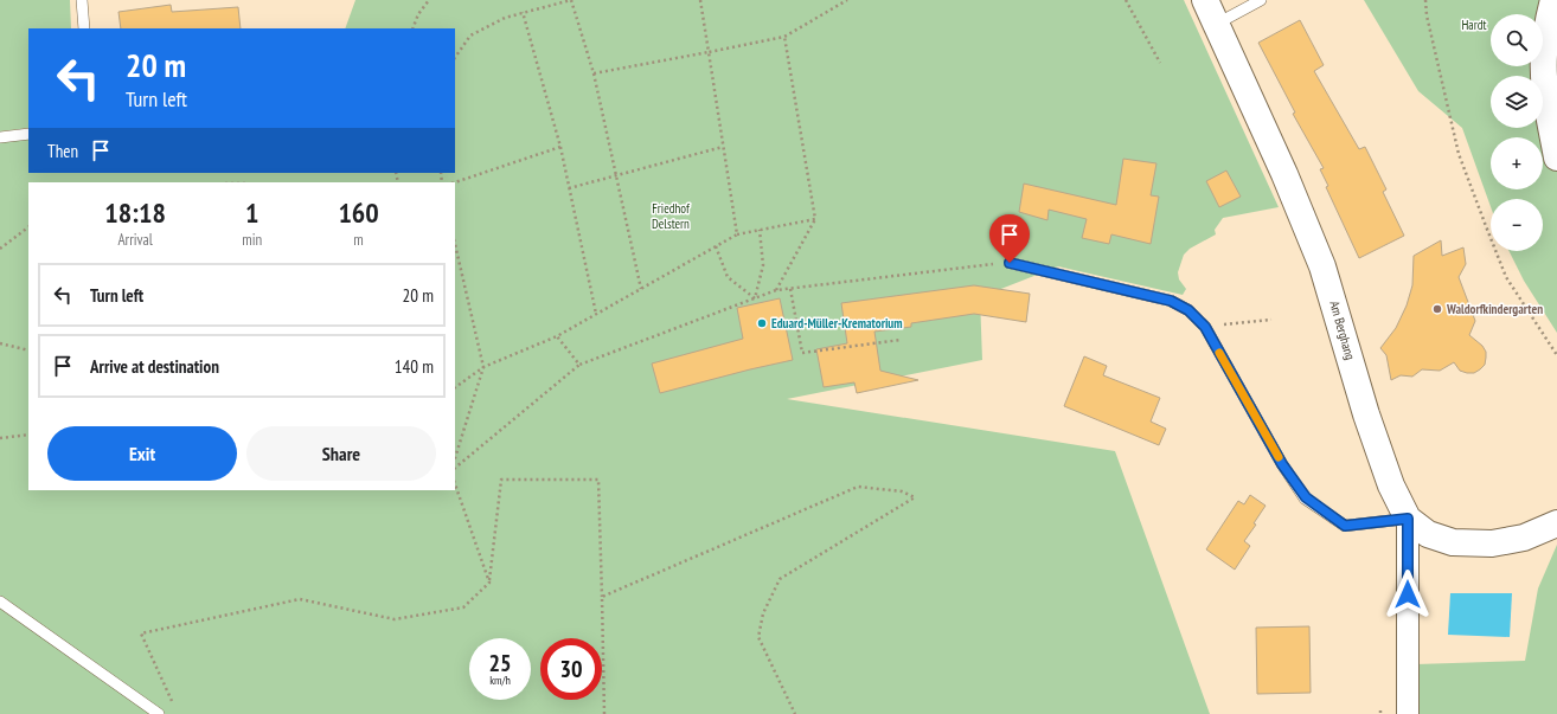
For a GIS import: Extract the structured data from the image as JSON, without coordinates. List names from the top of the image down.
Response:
{
  "streets": {
    "street": ["Am Berghang"]
  },
  "parks": ["Hardt", "Friedhof Delstern"],
  "places": ["Waldorfkindergarten", "Eduard-Müller-Krematorium"],
  "page": {
    "map_buttons": ["+", "−"],
    "turn": ["20 m", "Turn left"],
    "then": "Then",
    "eta": [
      "18:18",
      "Arrival",
      "1",
      "min",
      "160",
      "m"
    ],
    "list": [
      {
        "name": "Turn left",
        "value": "20 m"
      },
      {
        "name": "Arrive at destination",
        "value": "140 m"
      }
    ],
    "buttons": ["Exit", "Share"],
    "speed": "25 km/h",
    "limit": "30"
  }
}
